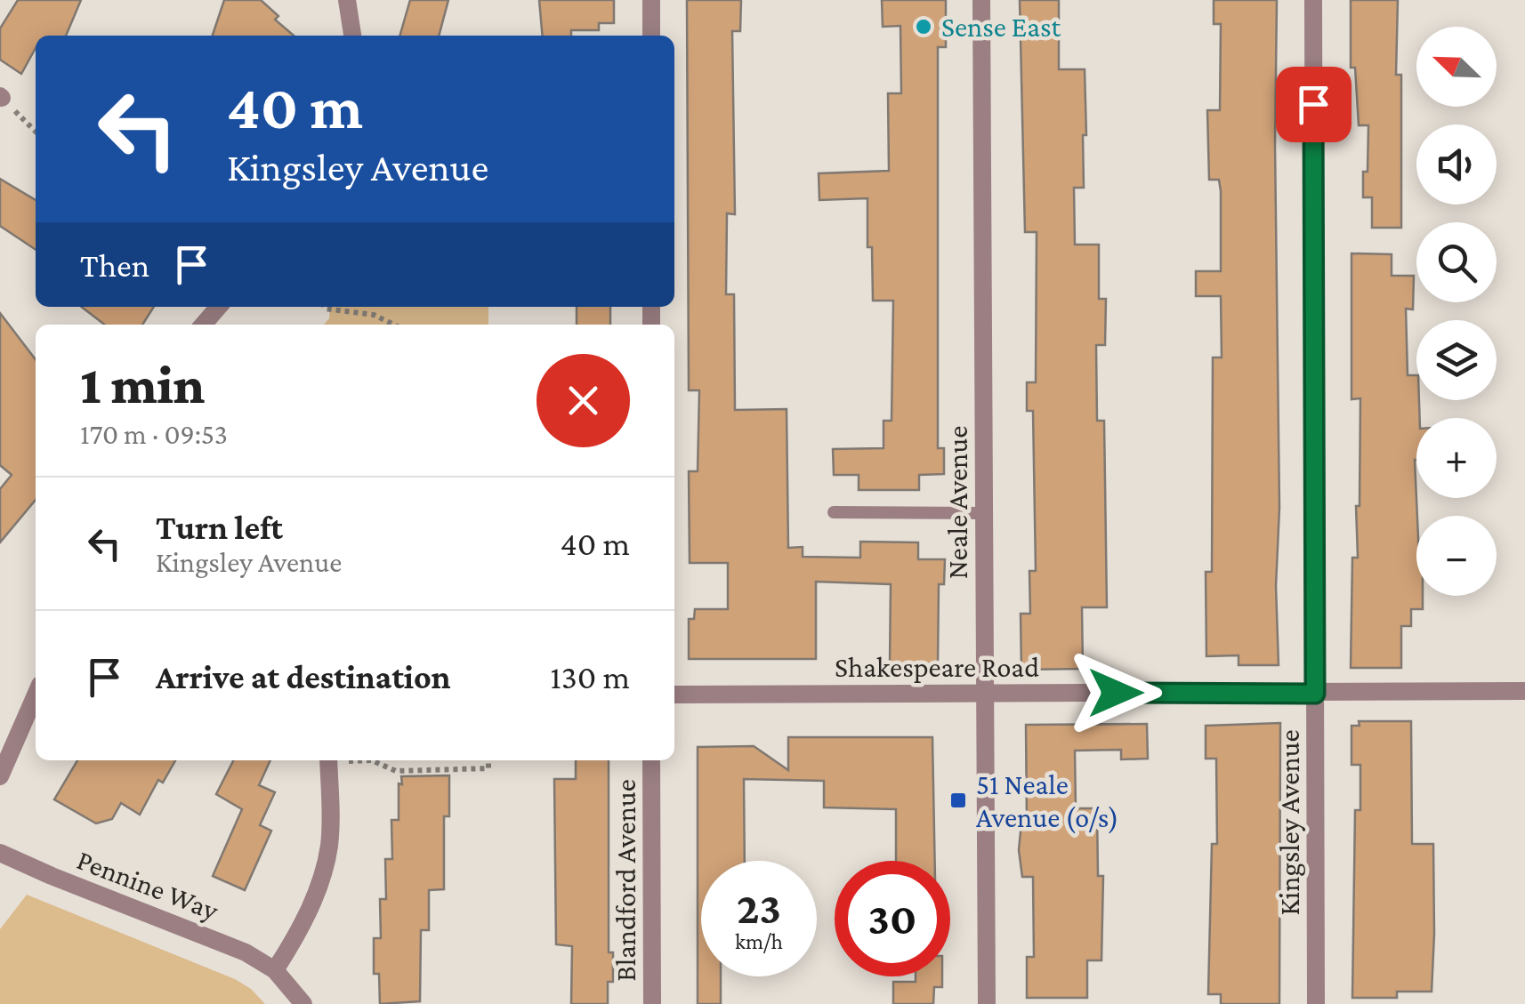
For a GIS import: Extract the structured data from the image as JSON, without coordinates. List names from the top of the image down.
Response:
{
  "streets": {
    "street": [
      "Neale Avenue",
      "Shakespeare Road",
      "Kingsley Avenue",
      "Blandford Avenue",
      "Pennine Way"
    ]
  },
  "crossings": [
    ["Neale Avenue", "Shakespeare Road"],
    ["Shakespeare Road", "Kingsley Avenue"]
  ],
  "places": {
    "other": ["Sense East"],
    "transit": ["51 Neale Avenue (o/s)"]
  },
  "north": "top left",
  "page": {
    "map_buttons": ["+", "−"],
    "turn": ["40 m", "Kingsley Avenue"],
    "then": "Then",
    "heading": ["1 min", "170 m · 09:53"],
    "list": [
      {
        "name": "Turn left",
        "note": "Kingsley Avenue",
        "value": "40 m"
      },
      {
        "name": "Arrive at destination",
        "value": "130 m"
      }
    ],
    "speed": "23 km/h",
    "limit": "30"
  }
}
